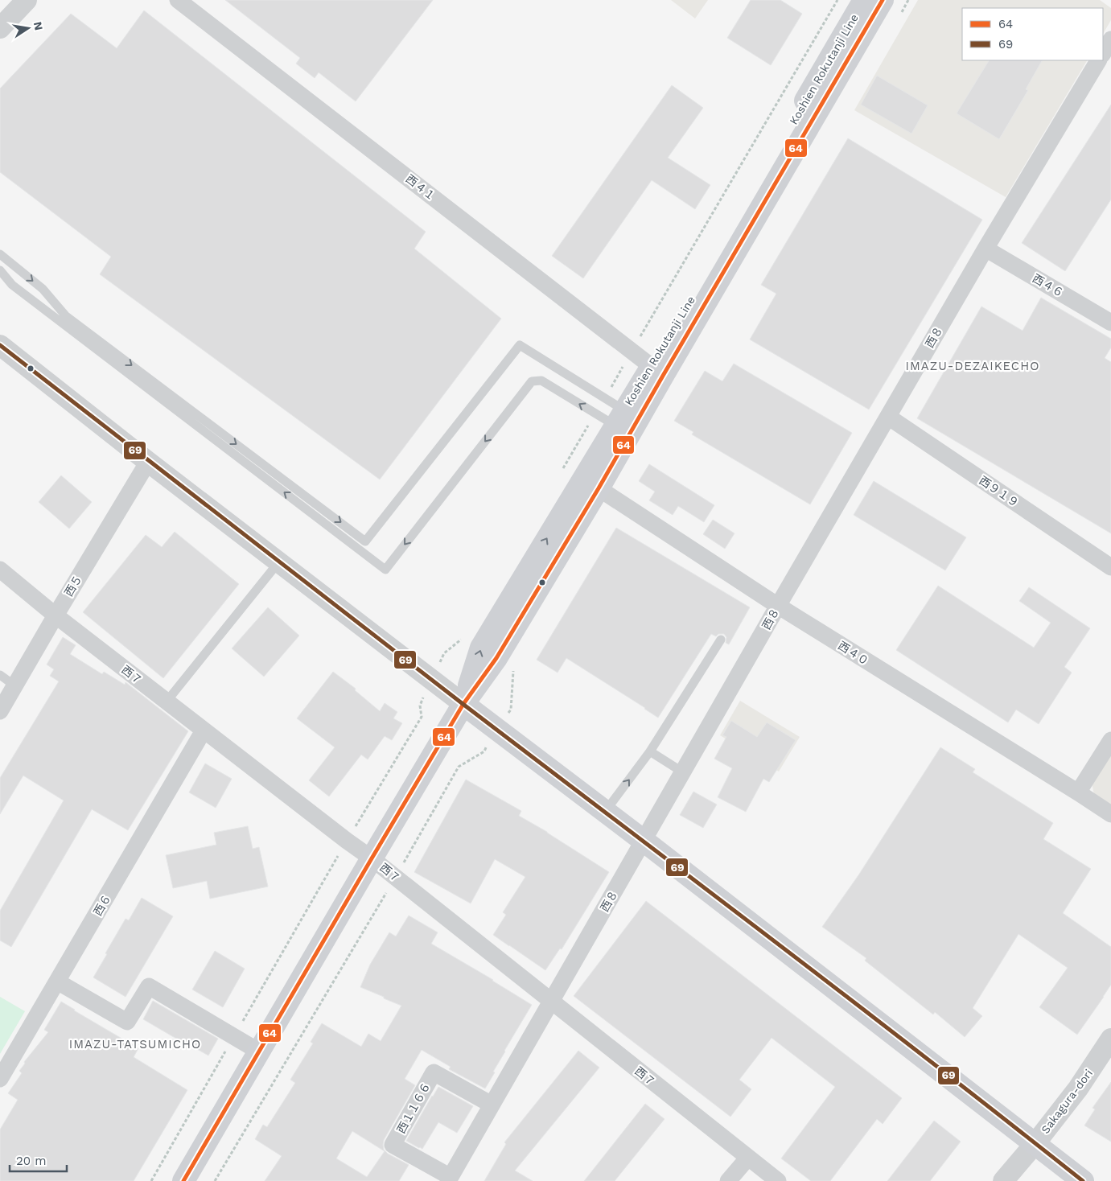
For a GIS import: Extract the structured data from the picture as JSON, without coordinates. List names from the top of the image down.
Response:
{
  "streets": {
    "main road": ["Koshien Rokutanji Line"],
    "street": [
      "西４１",
      "西４６",
      "西８",
      "西９１９",
      "西５",
      "西４０",
      "西７",
      "西６",
      "Sakagura-dori",
      "西１１６６"
    ]
  },
  "crossings": [
    ["Koshien Rokutanji Line", "西４１"],
    ["Koshien Rokutanji Line", "西４０"],
    ["Koshien Rokutanji Line", "西７"],
    ["西４６", "西８"],
    ["西８", "西９１９"],
    ["西８", "西４０"],
    ["西８", "西７"],
    ["西８", "西１１６６"],
    ["西５", "西７"],
    ["西７", "西６"]
  ],
  "districts": ["IMAZU-DEZAIKECHO", "IMAZU-TATSUMICHO"],
  "lines": ["transit line 64", "transit line 69"],
  "legend": ["64", "69"],
  "scale_bar": "20 m",
  "north": "right"
}
